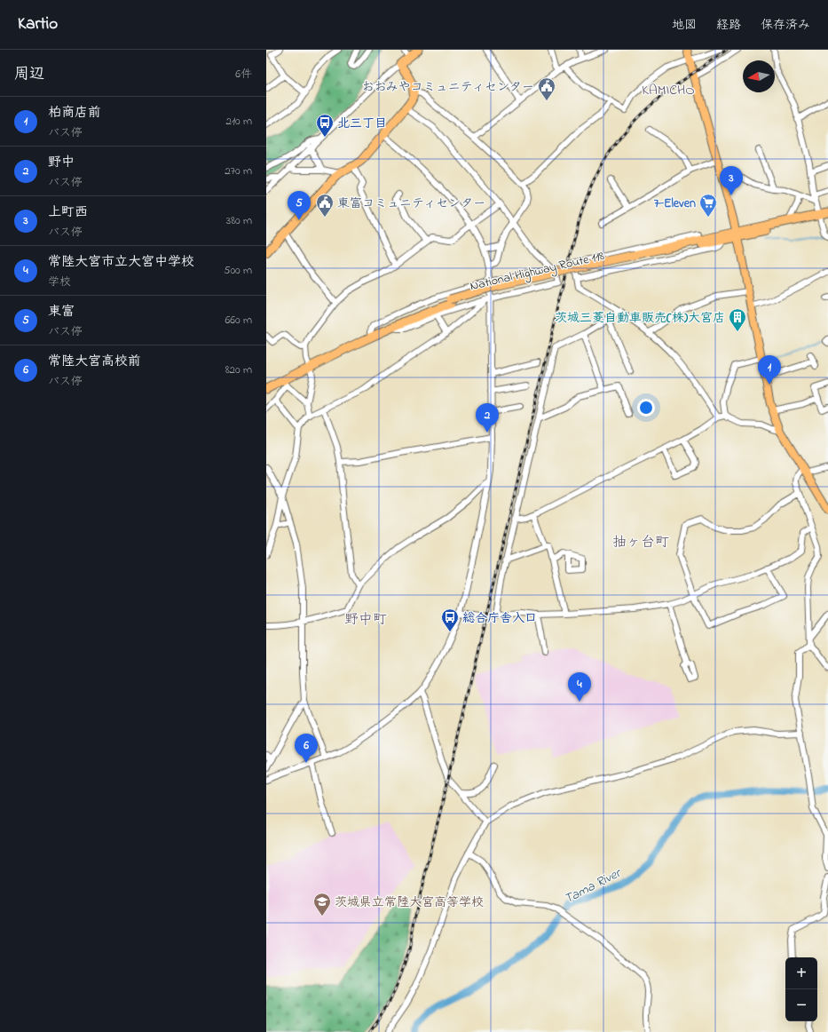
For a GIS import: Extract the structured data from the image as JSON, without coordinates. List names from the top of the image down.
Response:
{
  "streets": {
    "highway": ["National Highway Route 118"]
  },
  "districts": ["KAMICHO", "抽ヶ台町", "野中町"],
  "water": ["Tama River"],
  "places": {
    "public building": ["おおみやコミュニティセンター", "東富コミュニティセンター"],
    "bus stop": ["北三丁目", "総合庁舎入口"],
    "supermarket": ["7-Eleven"],
    "building": ["茨城三菱自動車販売(株)大宮店"],
    "school or university": ["茨城県立常陸大宮高等学校"]
  },
  "north": "left",
  "page": {
    "header": "Kartio",
    "nav": ["地図", "経路", "保存済み"],
    "heading": ["周辺", "6件"],
    "list": [
      {
        "mark": "1",
        "name": "柏商店前",
        "note": "バス停",
        "value": "210 m"
      },
      {
        "mark": "2",
        "name": "野中",
        "note": "バス停",
        "value": "270 m"
      },
      {
        "mark": "3",
        "name": "上町西",
        "note": "バス停",
        "value": "380 m"
      },
      {
        "mark": "4",
        "name": "常陸大宮市立大宮中学校",
        "note": "学校",
        "value": "500 m"
      },
      {
        "mark": "5",
        "name": "東富",
        "note": "バス停",
        "value": "660 m"
      },
      {
        "mark": "6",
        "name": "常陸大宮高校前",
        "note": "バス停",
        "value": "820 m"
      }
    ],
    "pins": [
      "3",
      "5",
      "1",
      "2",
      "4",
      "6"
    ],
    "map_buttons": ["+", "−"]
  }
}
